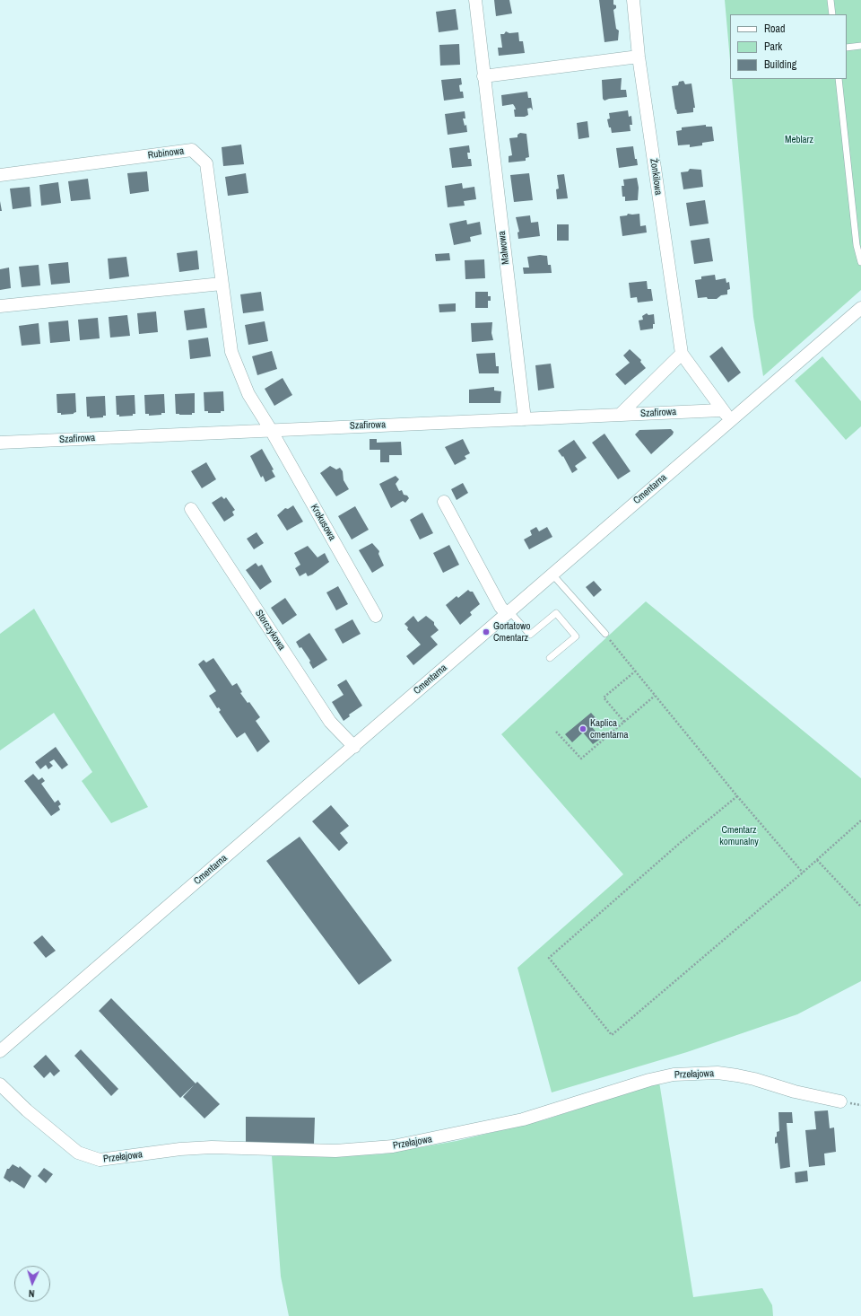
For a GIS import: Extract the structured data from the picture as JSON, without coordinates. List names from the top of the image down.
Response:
{
  "streets": {
    "street": [
      "Rubinowa",
      "Żonkilowa",
      "Malwowa",
      "Szafirowa",
      "Cmentarna",
      "Krokusowa",
      "Storczykowa",
      "Przełajowa"
    ]
  },
  "crossings": [
    ["Rubinowa", "Szafirowa"],
    ["Rubinowa", "Krokusowa"],
    ["Żonkilowa", "Szafirowa"],
    ["Malwowa", "Szafirowa"],
    ["Szafirowa", "Krokusowa"],
    ["Cmentarna", "Storczykowa"]
  ],
  "parks": ["Meblarz", "Cmentarz komunalny"],
  "places": ["Gortatowo Cmentarz", "Kaplica cmentarna"],
  "legend": ["Road", "Park", "Building"],
  "north": "bottom"
}
